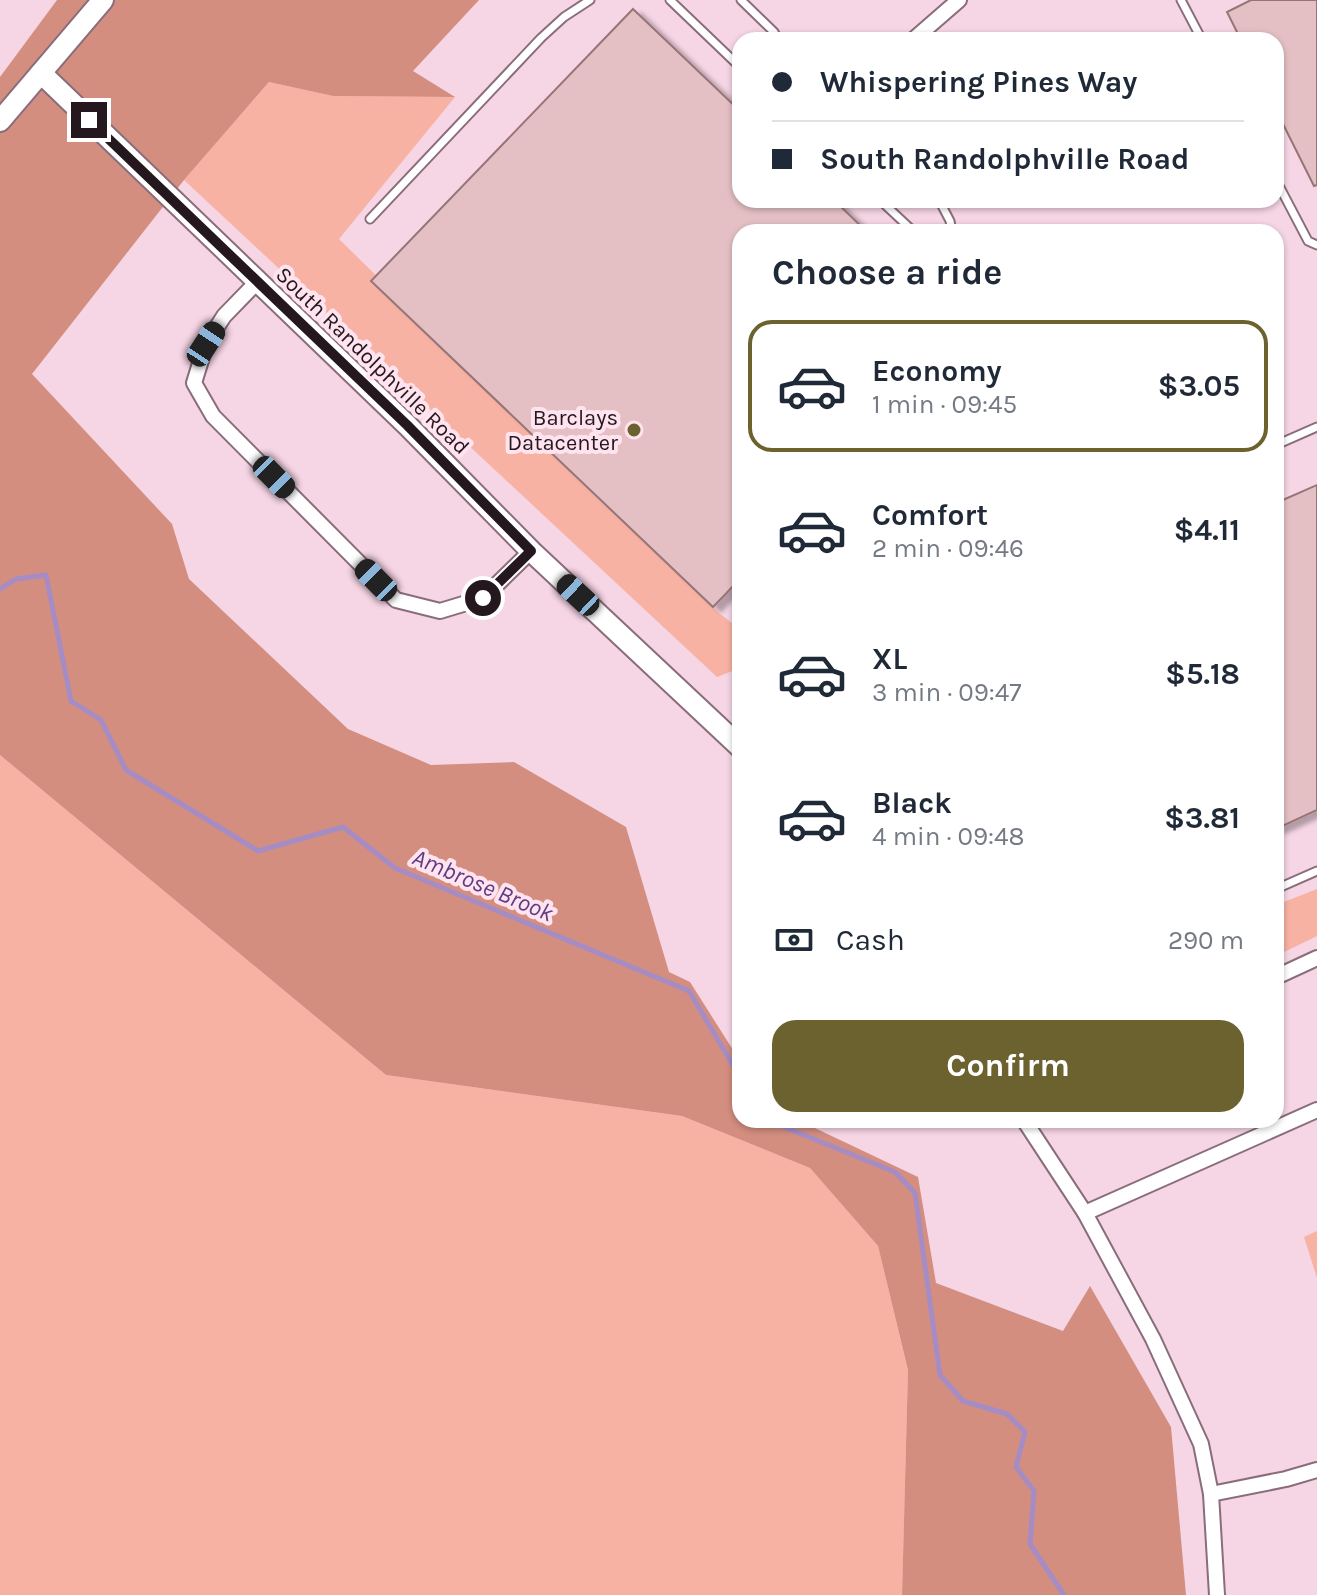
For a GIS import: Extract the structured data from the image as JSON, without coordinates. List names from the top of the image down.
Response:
{
  "streets": {
    "street": ["South Randolphville Road"]
  },
  "water": ["Ambrose Brook"],
  "places": ["Barclays Datacenter"],
  "page": {
    "banner": ["Whispering Pines Way", "South Randolphville Road"],
    "heading": "Choose a ride",
    "list": [
      {
        "name": "Economy",
        "note": "1 min · 09:45",
        "value": "$3.05"
      },
      {
        "name": "Comfort",
        "note": "2 min · 09:46",
        "value": "$4.11"
      },
      {
        "name": "XL",
        "note": "3 min · 09:47",
        "value": "$5.18"
      },
      {
        "name": "Black",
        "note": "4 min · 09:48",
        "value": "$3.81"
      }
    ],
    "pay": ["Cash", "290 m"],
    "buttons": "Confirm"
  }
}
